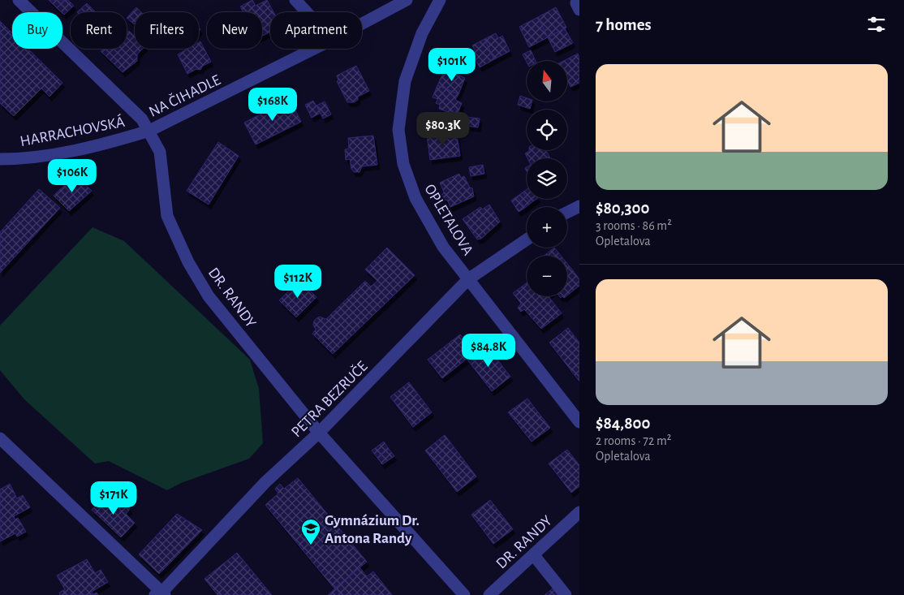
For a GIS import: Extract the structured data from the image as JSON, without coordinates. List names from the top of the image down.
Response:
{
  "streets": {
    "street": [
      "NA ČIHADLE",
      "HARRACHOVSKÁ",
      "OPLETALOVA",
      "DR. RANDY",
      "PETRA BEZRUČE"
    ]
  },
  "crossings": [
    ["NA ČIHADLE", "HARRACHOVSKÁ"],
    ["NA ČIHADLE", "DR. RANDY"],
    ["HARRACHOVSKÁ", "DR. RANDY"],
    ["OPLETALOVA", "PETRA BEZRUČE"],
    ["DR. RANDY", "PETRA BEZRUČE"]
  ],
  "places": {
    "school or university": ["Gymnázium Dr. Antona Randy"]
  },
  "north": "top",
  "page": {
    "heading": "7 homes",
    "chip": [
      "Buy",
      "Rent",
      "Filters",
      "New",
      "Apartment"
    ],
    "price": [
      "$101K",
      "$168K",
      "$80.3K",
      "$106K",
      "$112K",
      "$84.8K",
      "$171K"
    ],
    "list": [
      {
        "name": "$80,300",
        "note": "3 rooms · 86 m² · Opletalova"
      },
      {
        "name": "$84,800",
        "note": "2 rooms · 72 m² · Opletalova"
      }
    ],
    "map_buttons": ["+", "−"]
  }
}
